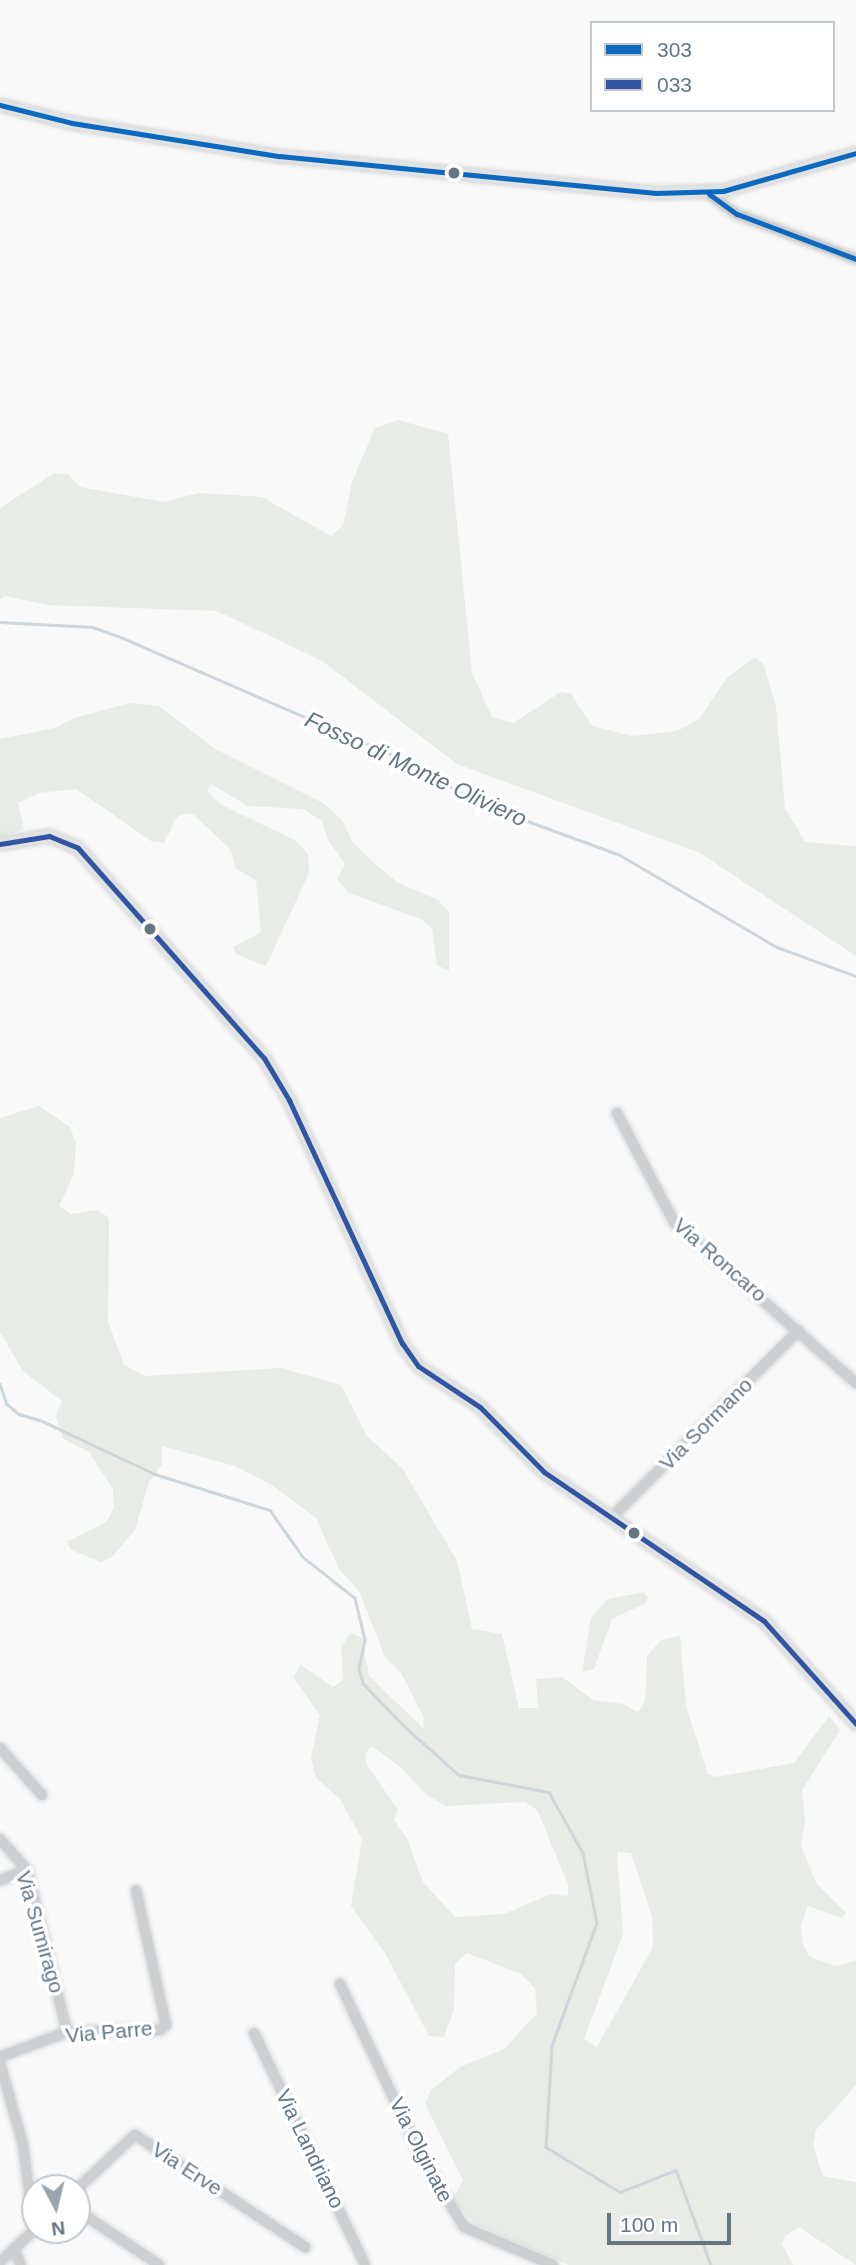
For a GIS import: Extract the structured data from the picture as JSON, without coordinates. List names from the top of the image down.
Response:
{
  "streets": {
    "street": [
      "Via Roncaro",
      "Via Sormano",
      "Via Sumirago",
      "Via Parre",
      "Via Landriano",
      "Via Olginate",
      "Via Erve"
    ]
  },
  "crossings": [
    ["Via Roncaro", "Via Sormano"],
    ["Via Sumirago", "Via Parre"]
  ],
  "water": ["Fosso di Monte Oliviero"],
  "lines": ["transit line 303", "transit line 033"],
  "legend": ["303", "033"],
  "scale_bar": "100 m",
  "north": "bottom"
}
